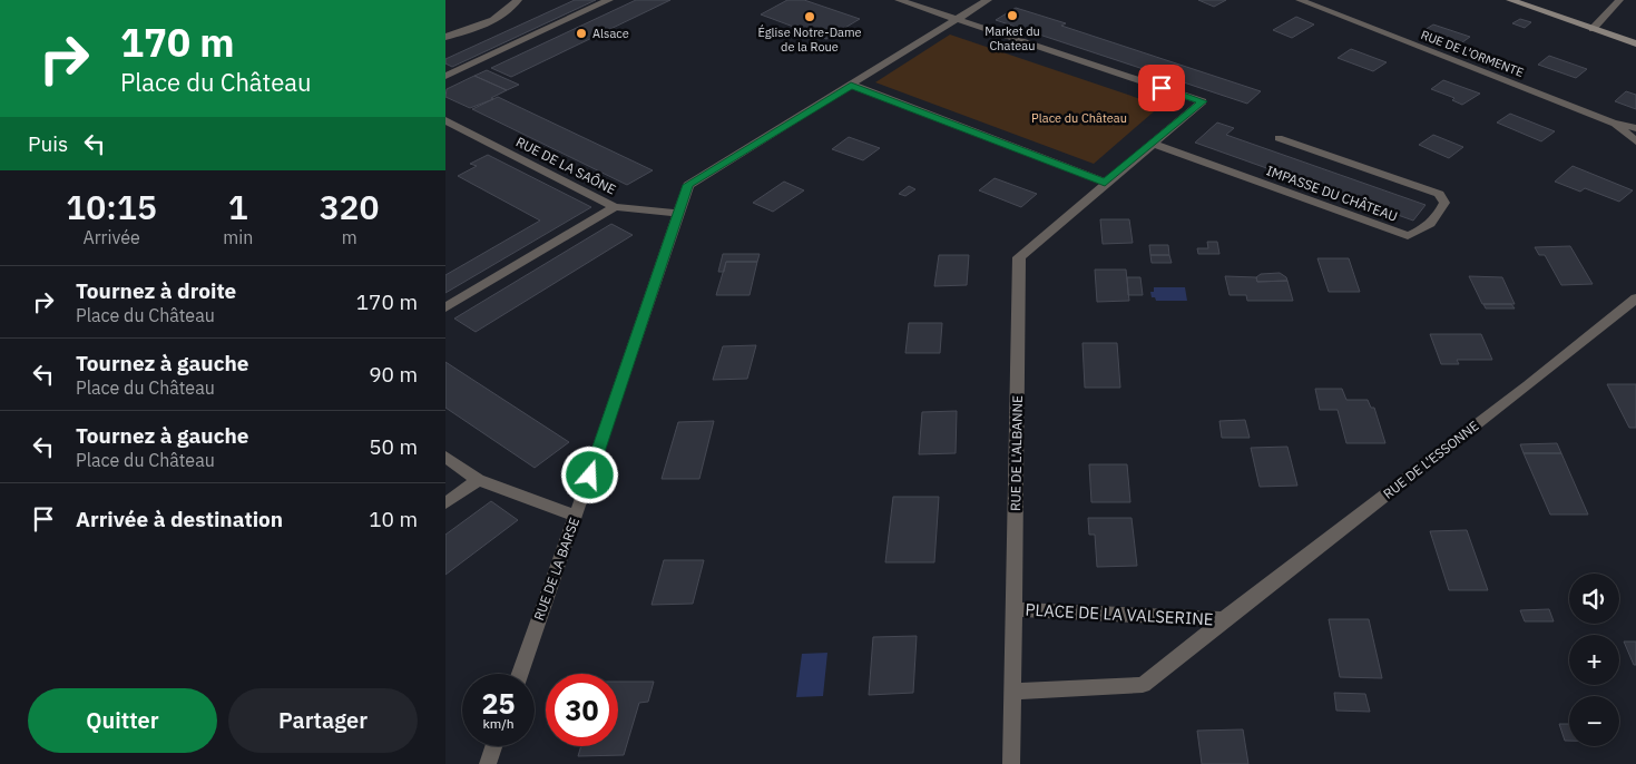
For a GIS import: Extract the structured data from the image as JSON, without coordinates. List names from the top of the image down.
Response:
{
  "streets": {
    "street": [
      "RUE DE L'ORMENTE",
      "RUE DE LA SAÔNE",
      "IMPASSE DU CHÂTEAU",
      "RUE DE L'ALBANNE",
      "RUE DE L'ESSONNE",
      "RUE DE LA BARSE",
      "PLACE DE LA VALSERINE"
    ]
  },
  "crossings": [
    ["RUE DE LA SAÔNE", "RUE DE LA BARSE"],
    ["RUE DE L'ALBANNE", "PLACE DE LA VALSERINE"],
    ["RUE DE L'ESSONNE", "PLACE DE LA VALSERINE"]
  ],
  "parks": ["Place du Château"],
  "places": ["Market du Chateau", "Église Notre-Dame de la Roue", "Alsace"],
  "page": {
    "turn": ["170 m", "Place du Château"],
    "then": "Puis",
    "eta": [
      "10:15",
      "Arrivée",
      "1",
      "min",
      "320",
      "m"
    ],
    "list": [
      {
        "name": "Tournez à droite",
        "note": "Place du Château",
        "value": "170 m"
      },
      {
        "name": "Tournez à gauche",
        "note": "Place du Château",
        "value": "90 m"
      },
      {
        "name": "Tournez à gauche",
        "note": "Place du Château",
        "value": "50 m"
      },
      {
        "name": "Arrivée à destination",
        "value": "10 m"
      }
    ],
    "map_buttons": ["+", "−"],
    "speed": "25 km/h",
    "limit": "30",
    "buttons": ["Quitter", "Partager"]
  }
}
